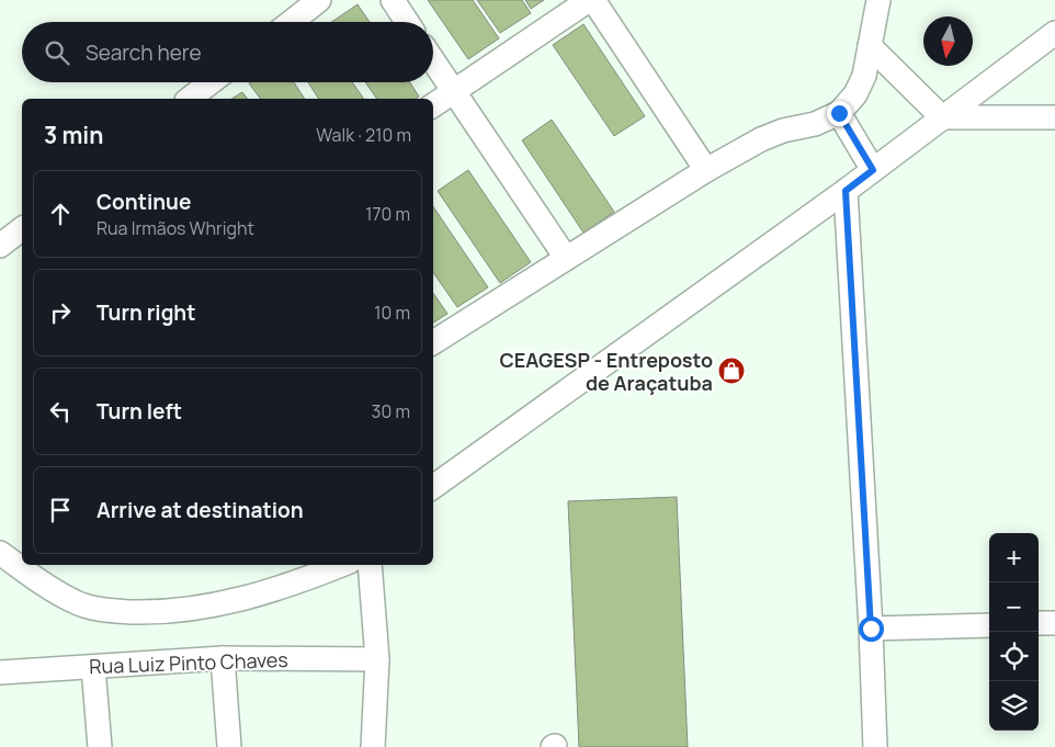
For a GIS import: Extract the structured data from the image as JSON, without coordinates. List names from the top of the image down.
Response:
{
  "streets": {
    "street": ["Rua Luiz Pinto Chaves"]
  },
  "places": {
    "shop": ["CEAGESP - Entreposto de Araçatuba"]
  },
  "north": "bottom",
  "page": {
    "search": "Search here",
    "heading": ["3 min", "Walk · 210 m"],
    "list": [
      ["Continue", "Rua Irmãos Whright", "170 m"],
      ["Turn right", "10 m"],
      ["Turn left", "30 m"],
      "Arrive at destination"
    ],
    "map_buttons": ["+", "−"]
  }
}
